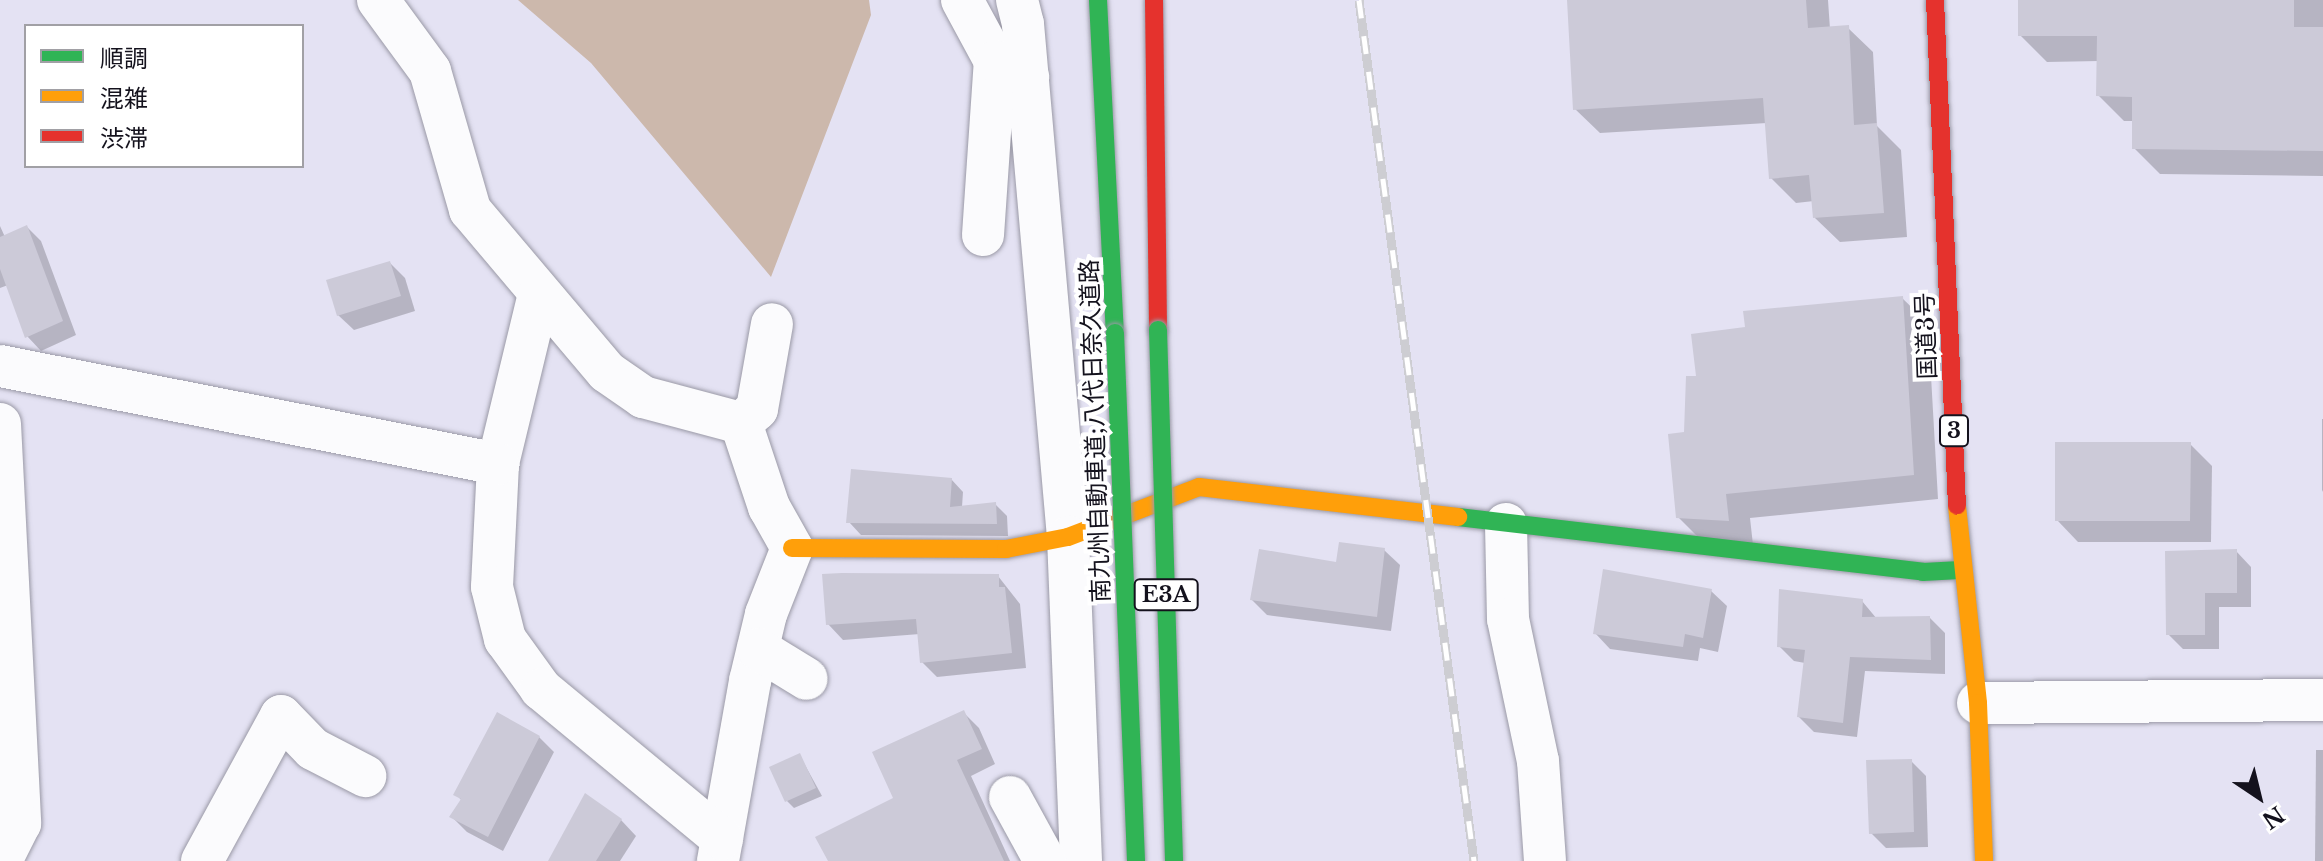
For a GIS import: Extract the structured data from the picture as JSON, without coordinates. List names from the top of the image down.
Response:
{
  "streets": {
    "main road": [
      "国道3号",
      "南九州自動車道;八代日奈久道路",
      "3",
      "E3A"
    ]
  },
  "legend": ["順調", "混雑", "渋滞"],
  "north": "bottom right"
}
